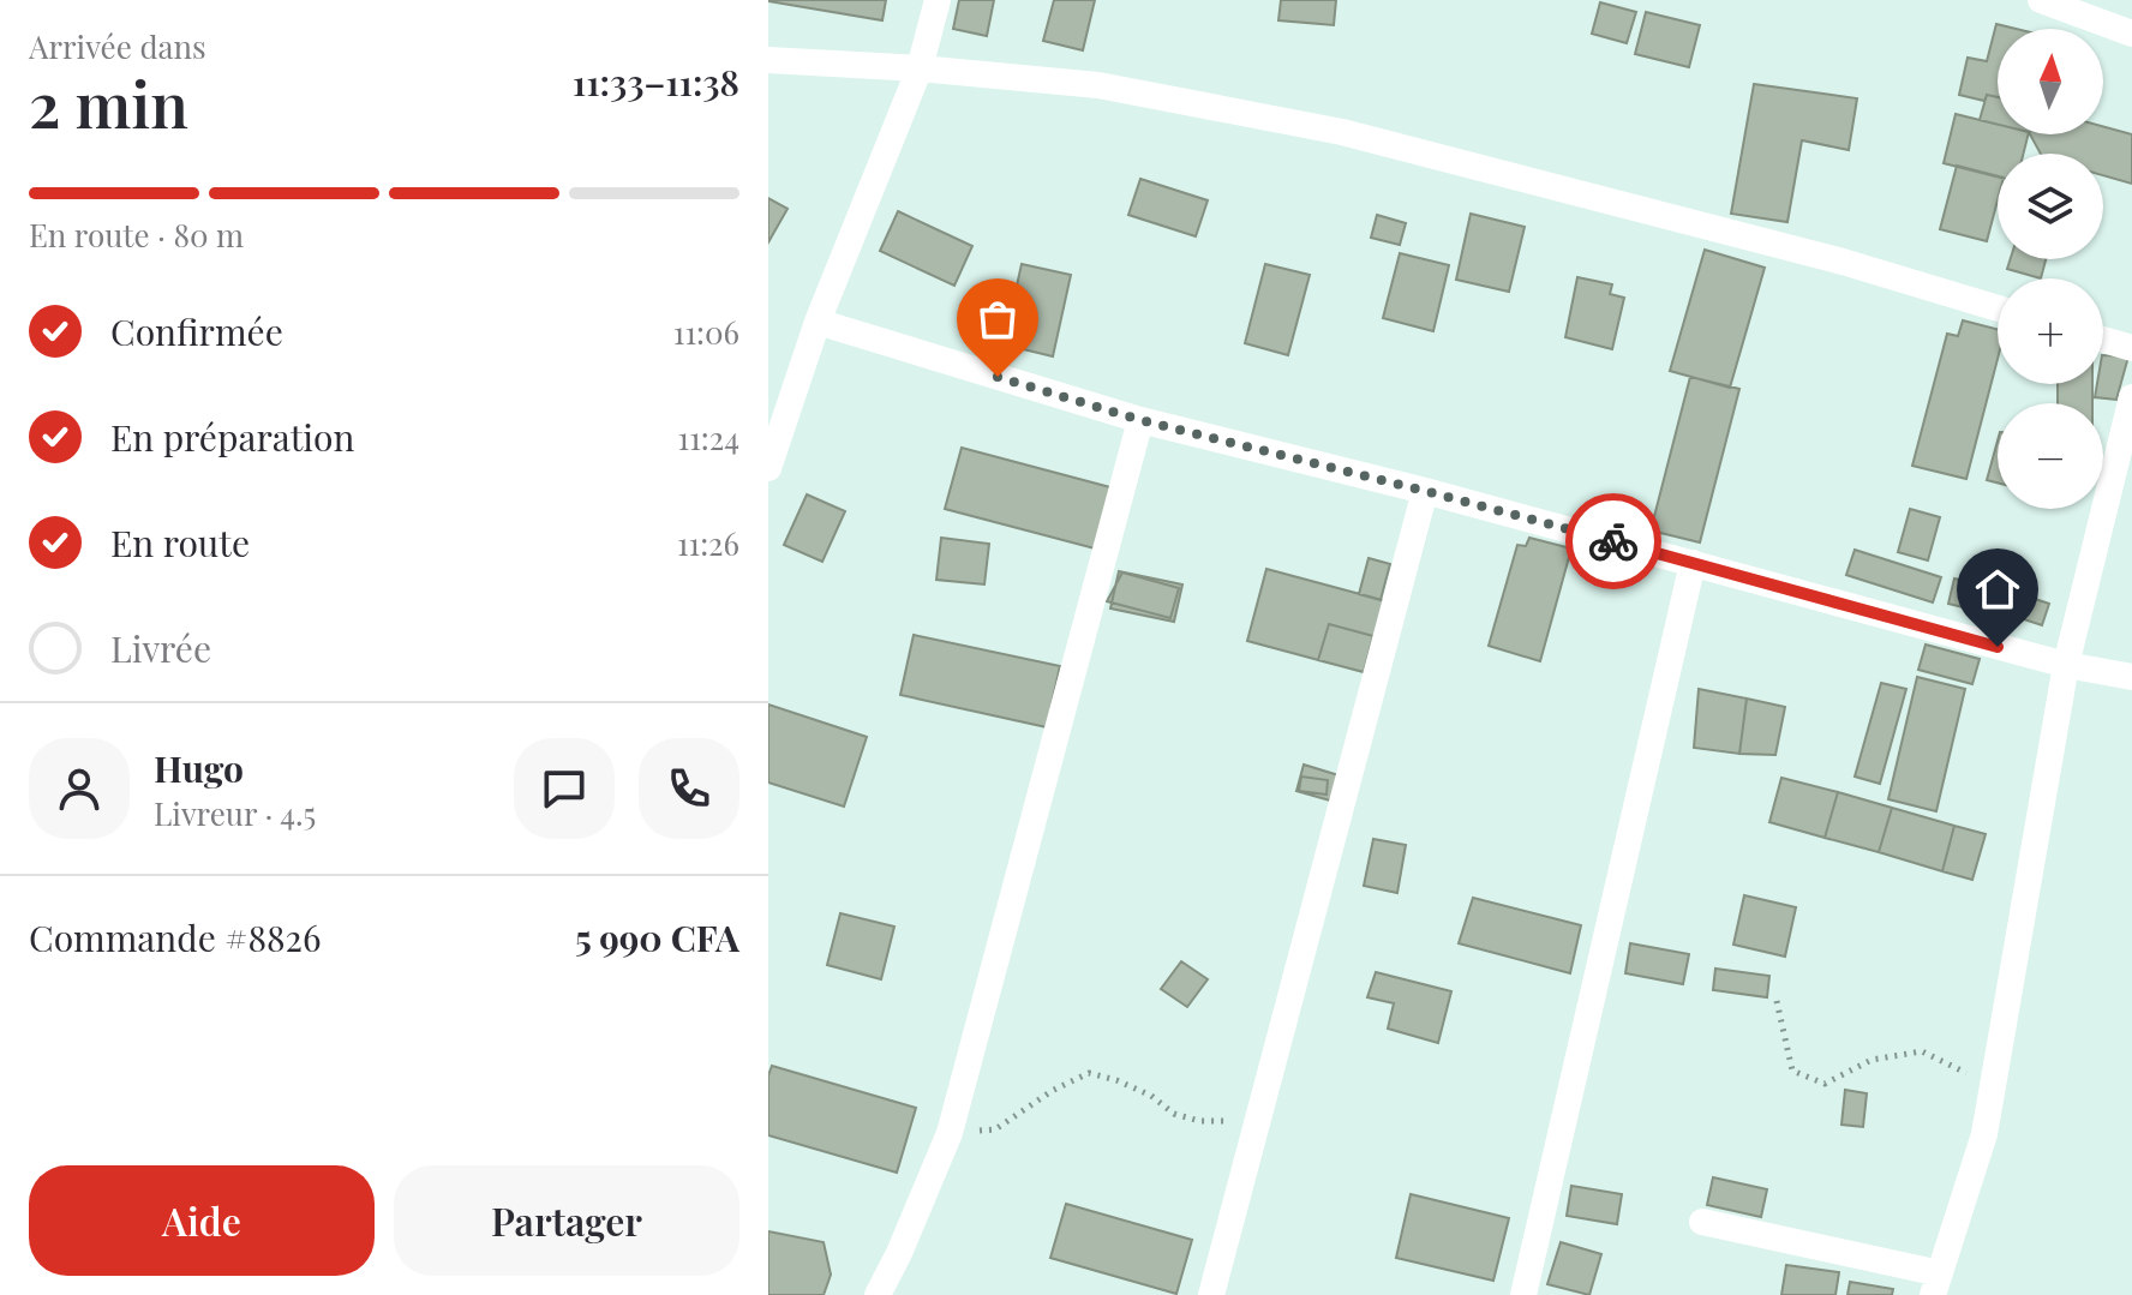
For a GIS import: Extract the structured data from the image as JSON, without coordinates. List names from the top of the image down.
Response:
{
  "north": "top",
  "page": {
    "heading": ["2 min", "Arrivée dans", "11:33–11:38"],
    "panel": [
      "Hugo",
      "Livreur · 4.5",
      "Commande #8826",
      "5 990 CFA"
    ],
    "map_buttons": ["+", "−"],
    "bar": "En route · 80 m",
    "list": [
      ["Confirmée", "11:06"],
      ["En préparation", "11:24"],
      ["En route", "11:26"],
      "Livrée"
    ],
    "buttons": ["Aide", "Partager"]
  }
}
